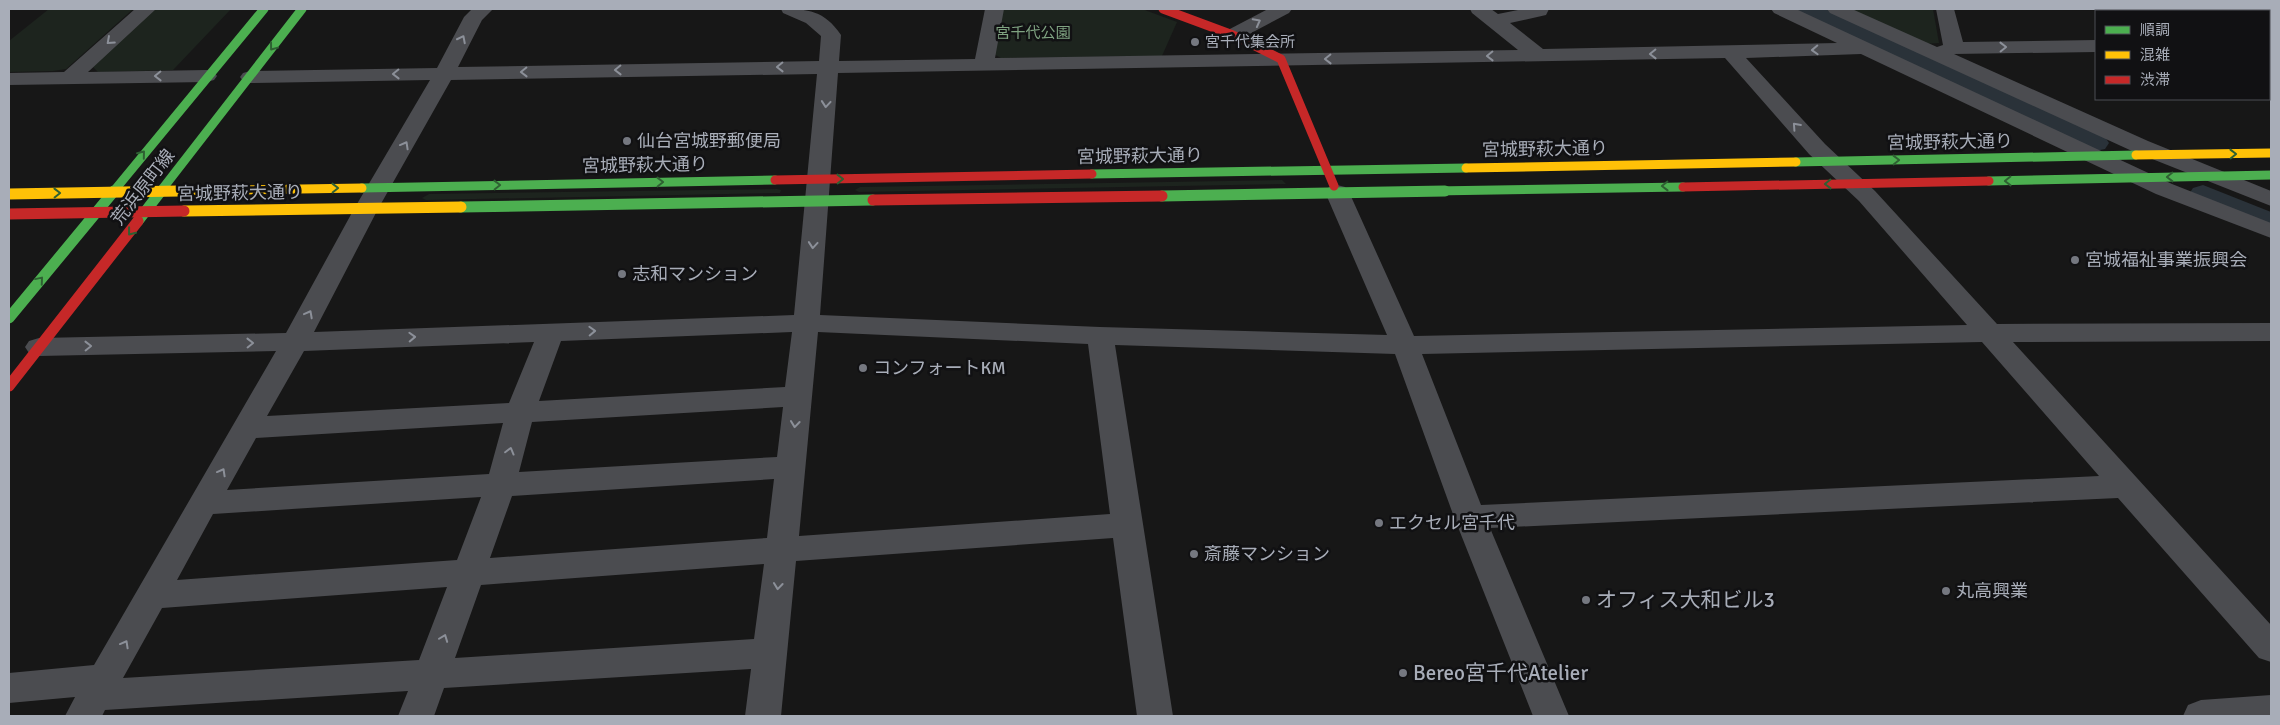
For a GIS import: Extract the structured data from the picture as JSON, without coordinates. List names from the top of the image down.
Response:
{
  "streets": {
    "street": ["宮城野萩大通り", "荒浜原町線"]
  },
  "crossings": [
    ["宮城野萩大通り", "荒浜原町線"]
  ],
  "parks": ["宮千代公園"],
  "places": [
    "宮千代集会所",
    "仙台宮城野郵便局",
    "宮城福祉事業振興会",
    "志和マンション",
    "コンフォートKM",
    "エクセル宮千代",
    "斎藤マンション",
    "丸高興業",
    "オフィス大和ビル3",
    "Bereo宮千代Atelier"
  ],
  "legend": ["順調", "混雑", "渋滞"]
}
